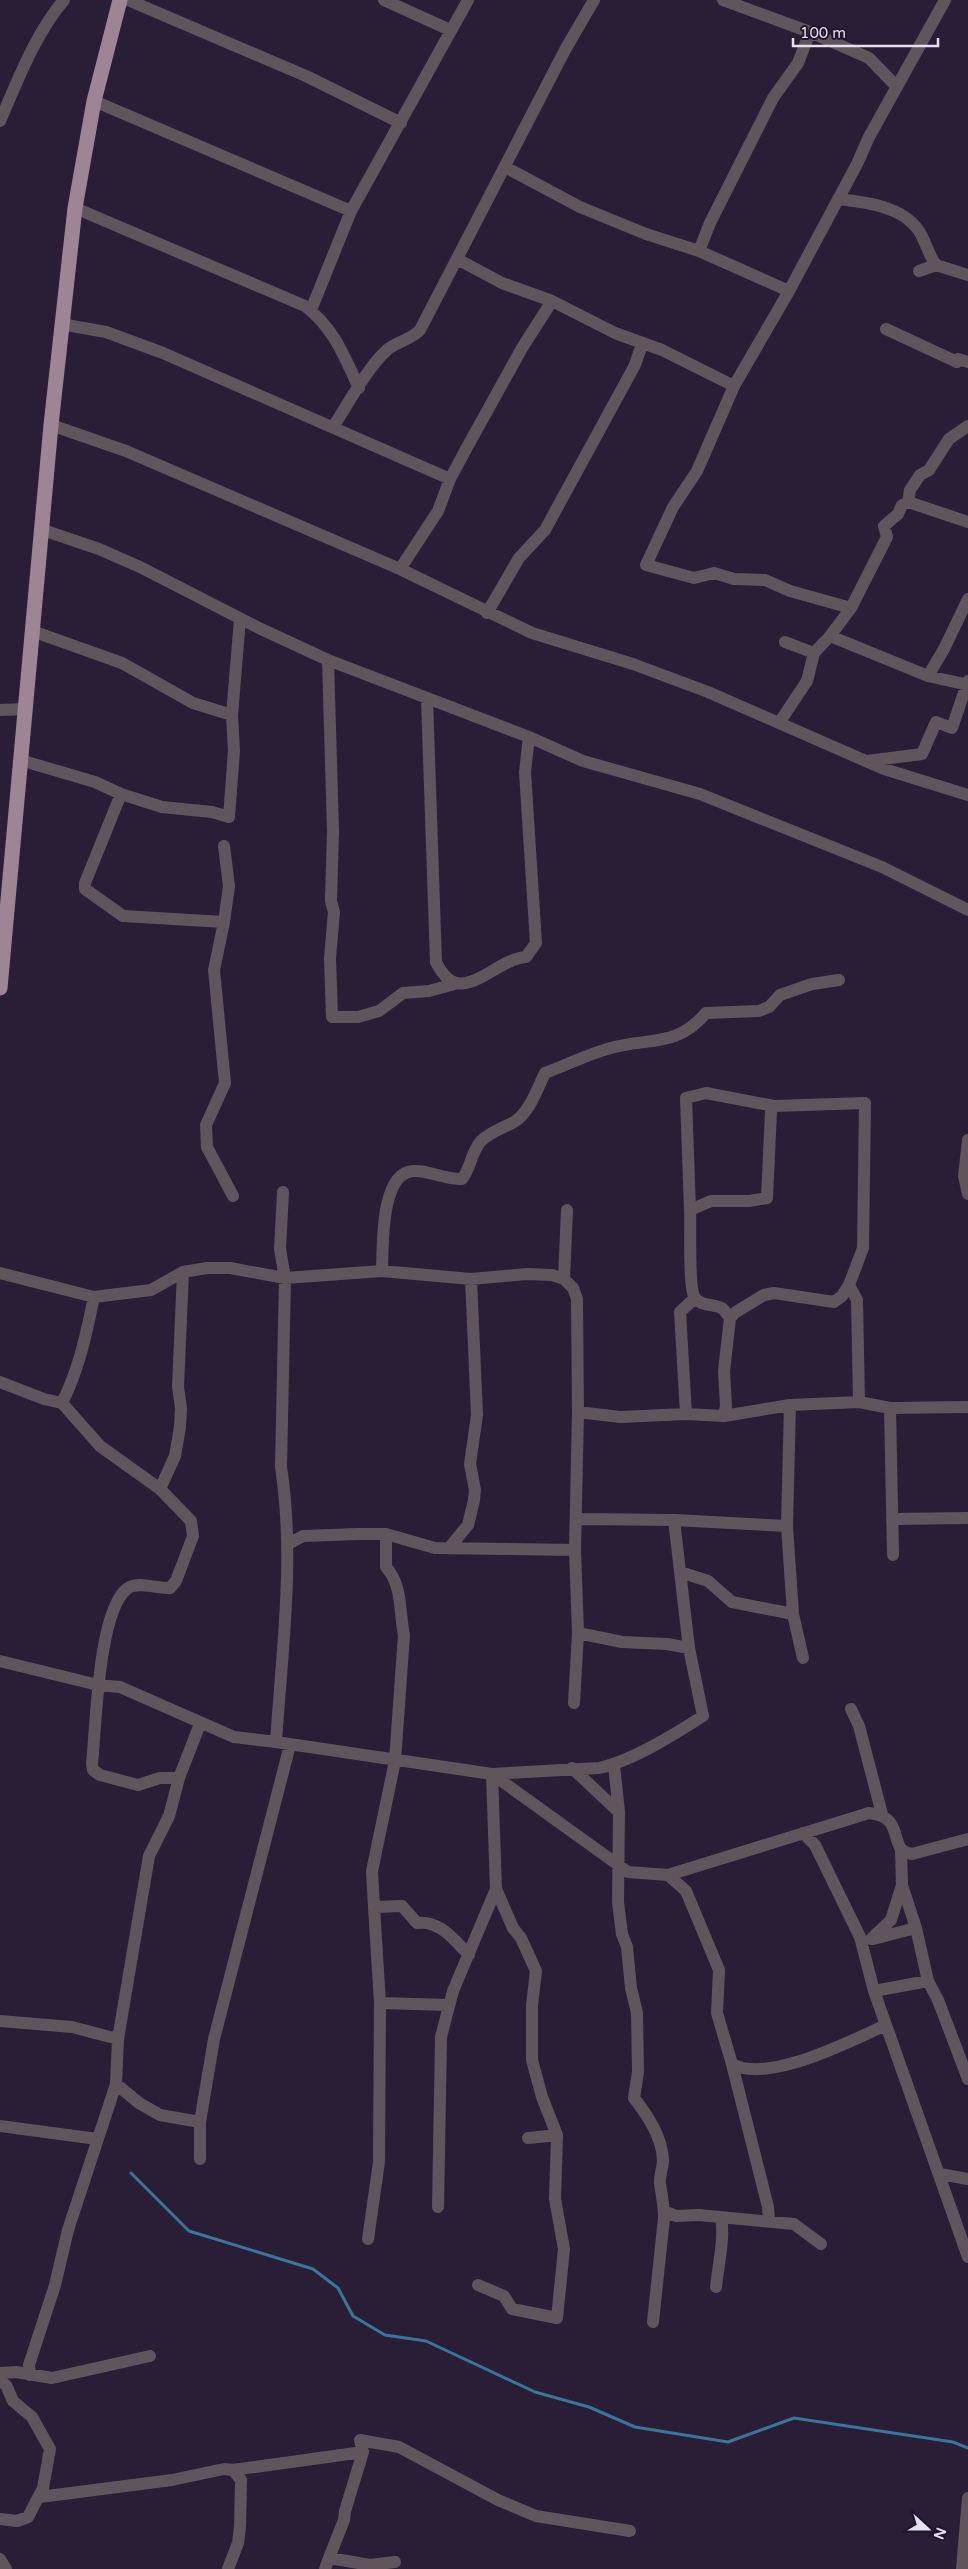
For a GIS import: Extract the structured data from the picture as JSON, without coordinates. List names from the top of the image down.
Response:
{
  "scale_bar": "100 m",
  "north": "right"
}
